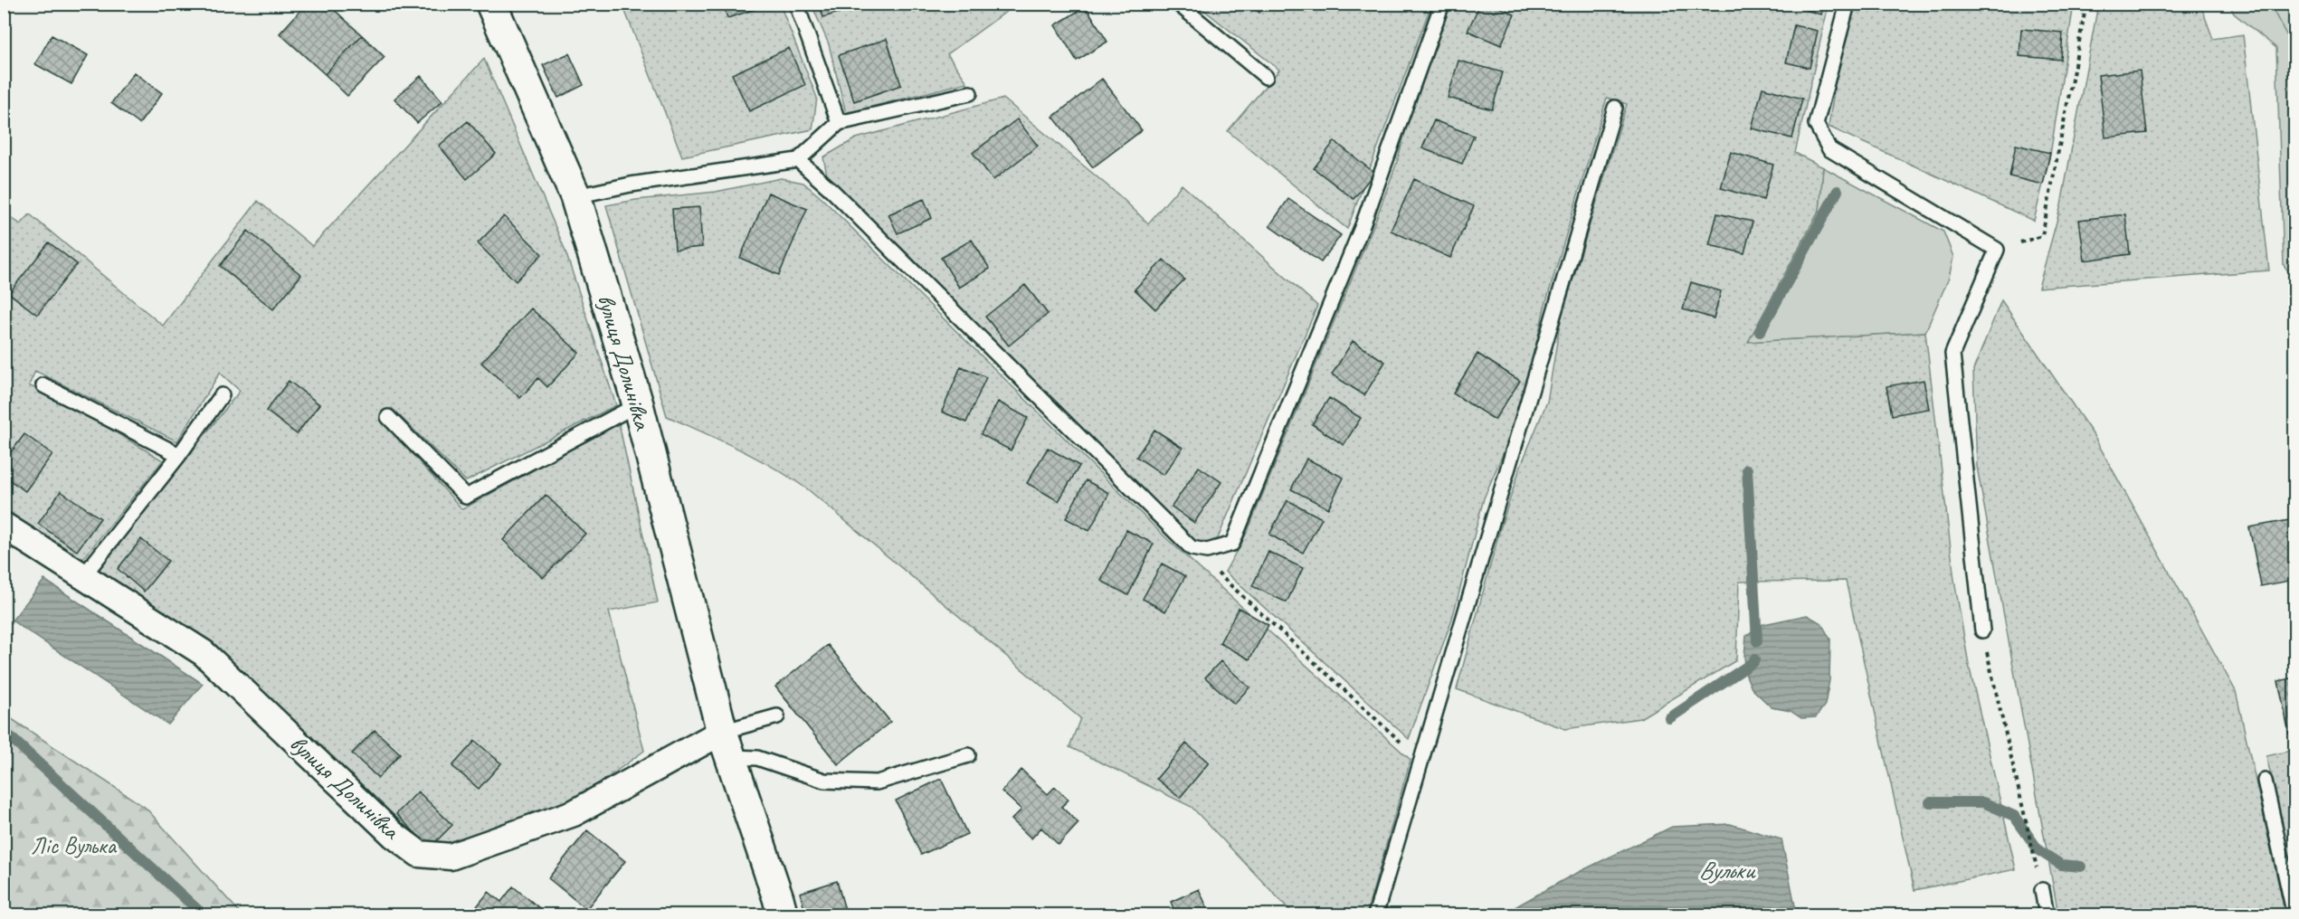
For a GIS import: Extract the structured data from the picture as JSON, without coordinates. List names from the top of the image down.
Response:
{
  "streets": {
    "street": ["вулиця Долинівка"]
  },
  "water": ["Вульки"],
  "parks": ["Ліс Вулька"]
}
